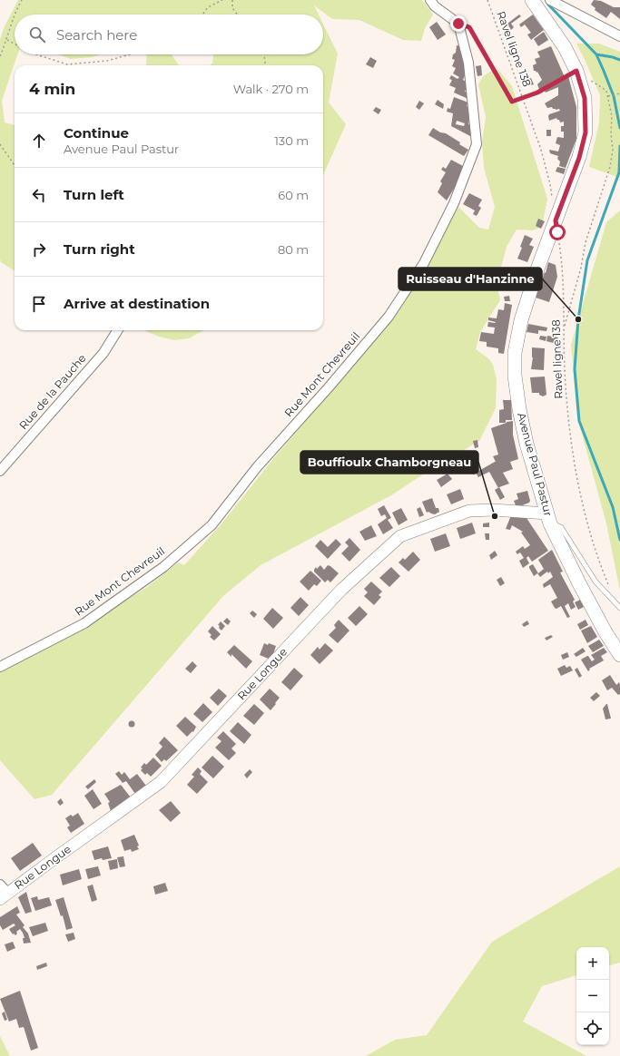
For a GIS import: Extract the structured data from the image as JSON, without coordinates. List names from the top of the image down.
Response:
{
  "streets": {
    "main road": ["Avenue Paul Pastur"],
    "street": ["Rue Mont Chevreuil", "Rue de la Pauche", "Rue Longue"],
    "path": ["Ravel ligne 138"]
  },
  "crossings": [
    ["Avenue Paul Pastur", "Rue Longue"]
  ],
  "places": ["Ruisseau d'Hanzinne", "Bouffioulx Chamborgneau"],
  "page": {
    "search": "Search here",
    "heading": ["4 min", "Walk · 270 m"],
    "list": [
      ["Continue", "Avenue Paul Pastur", "130 m"],
      ["Turn left", "60 m"],
      ["Turn right", "80 m"],
      "Arrive at destination"
    ],
    "map_buttons": ["+", "−"]
  }
}
